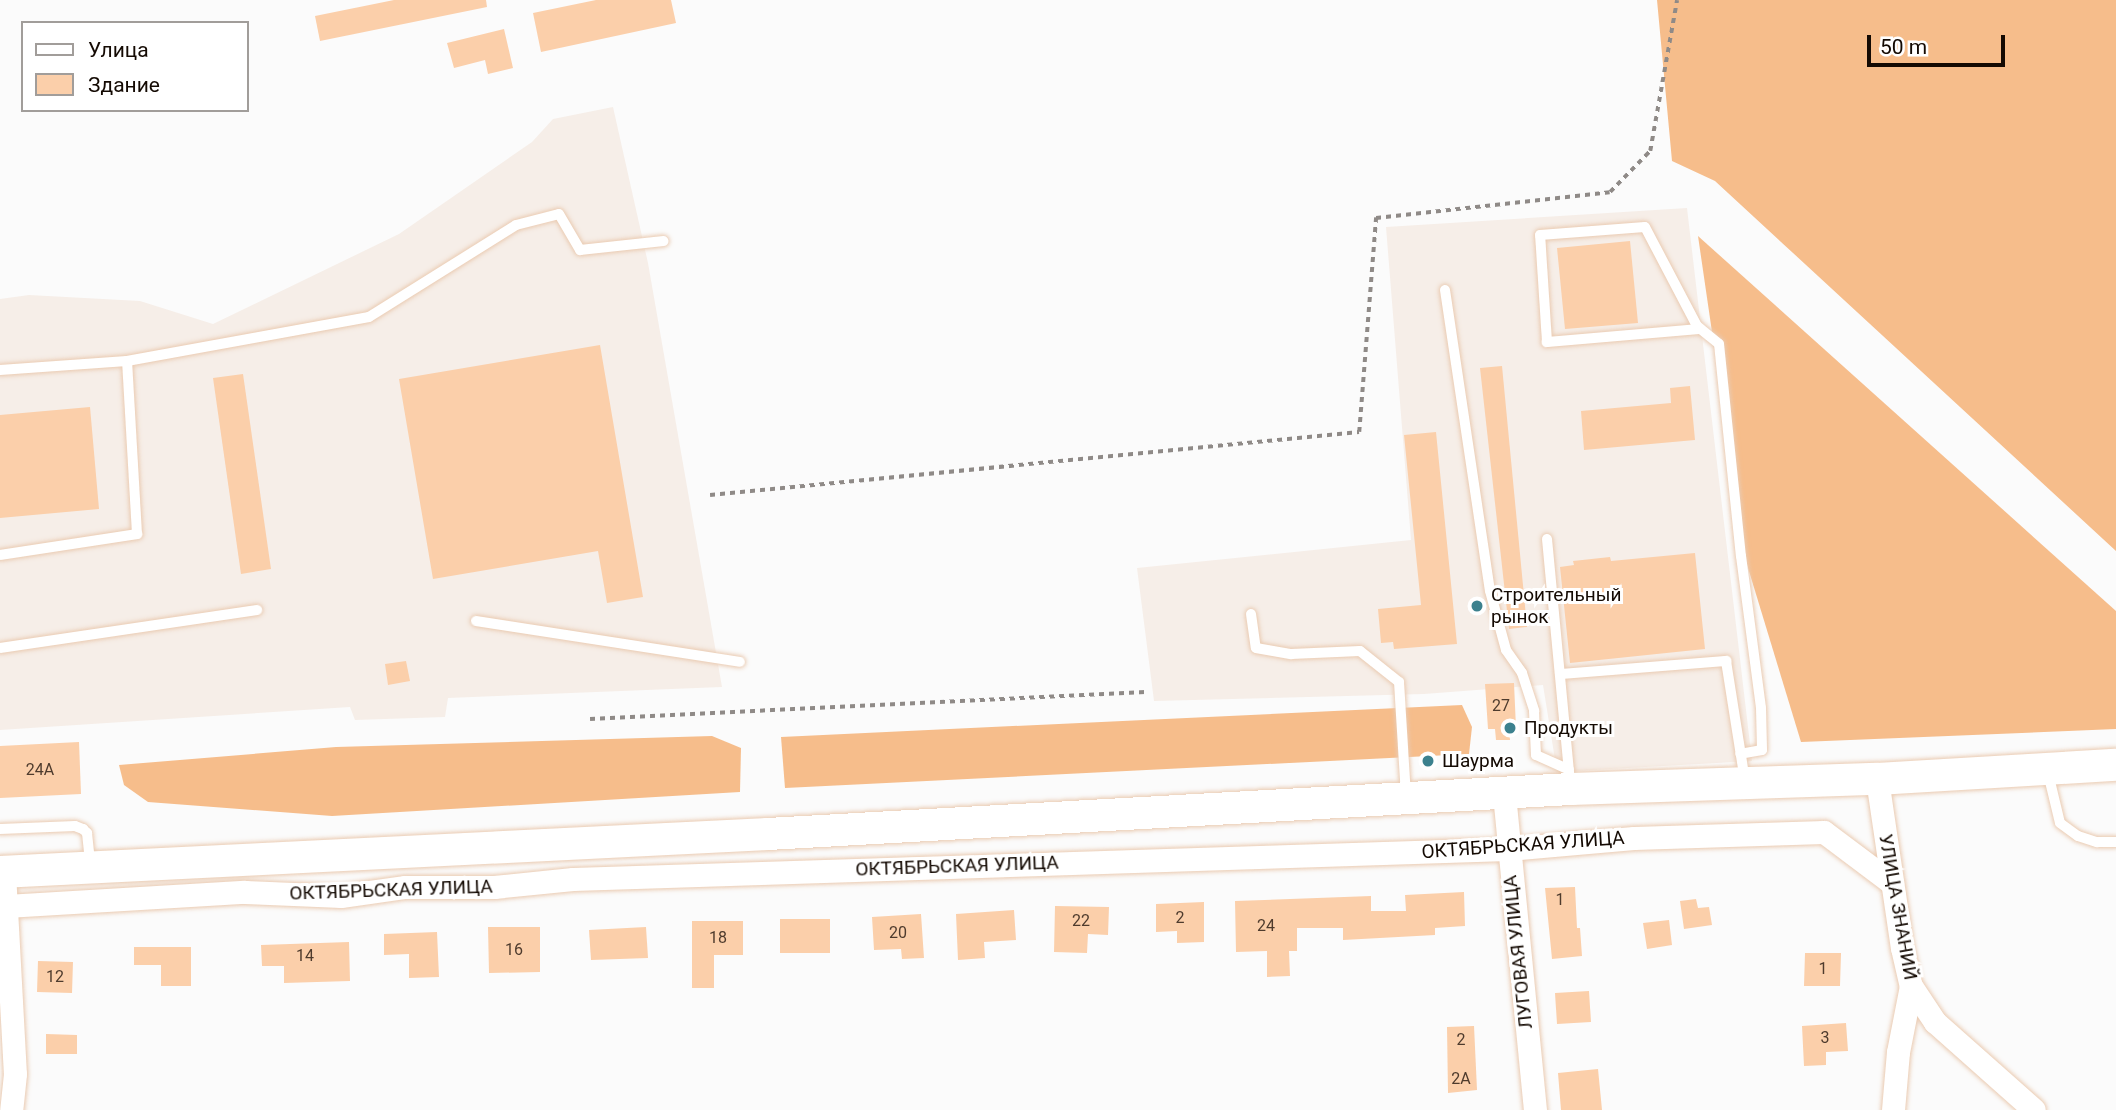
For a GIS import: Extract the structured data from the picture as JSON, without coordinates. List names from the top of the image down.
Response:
{
  "streets": {
    "street": ["ОКТЯБРЬСКАЯ УЛИЦА", "УЛИЦА ЗНАНИЙ", "ЛУГОВАЯ УЛИЦА"]
  },
  "crossings": [
    ["ОКТЯБРЬСКАЯ УЛИЦА", "УЛИЦА ЗНАНИЙ"],
    ["ОКТЯБРЬСКАЯ УЛИЦА", "ЛУГОВАЯ УЛИЦА"]
  ],
  "places": ["Строительный рынок", "Продукты", "Шаурма"],
  "house_numbers": [
    "27",
    "24А",
    "1",
    "2",
    "22",
    "24",
    "20",
    "18",
    "16",
    "14",
    "1",
    "12",
    "3",
    "2",
    "2А"
  ],
  "legend": ["Улица", "Здание"],
  "scale_bar": "50 m"
}
